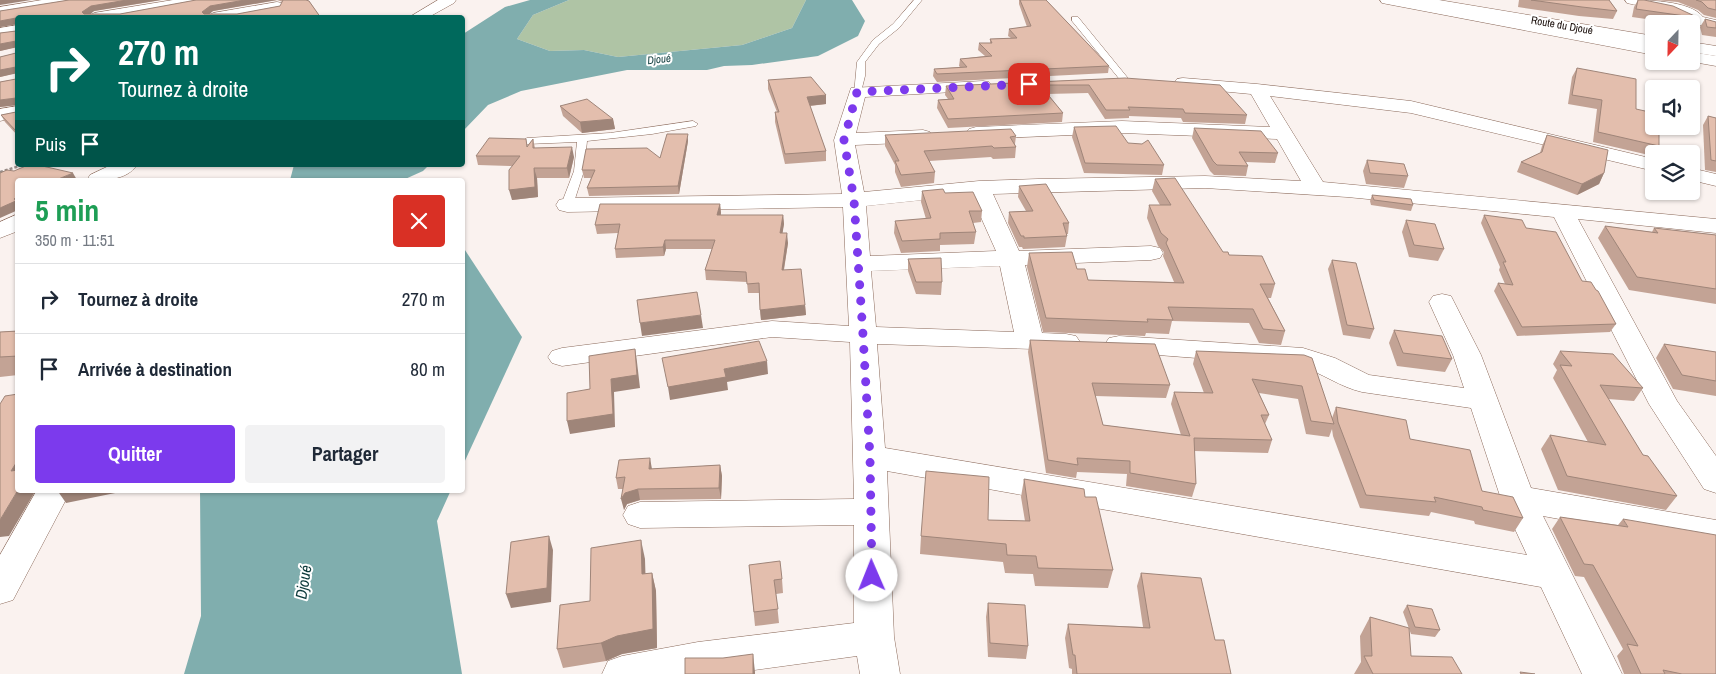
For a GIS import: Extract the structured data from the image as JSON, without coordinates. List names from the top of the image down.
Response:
{
  "streets": {
    "street": ["Route du Djoué"]
  },
  "water": ["Djoué"],
  "north": "bottom",
  "page": {
    "turn": ["270 m", "Tournez à droite"],
    "then": "Puis",
    "heading": ["5 min", "350 m · 11:51"],
    "list": [
      {
        "name": "Tournez à droite",
        "value": "270 m"
      },
      {
        "name": "Arrivée à destination",
        "value": "80 m"
      }
    ],
    "buttons": ["Quitter", "Partager"]
  }
}
